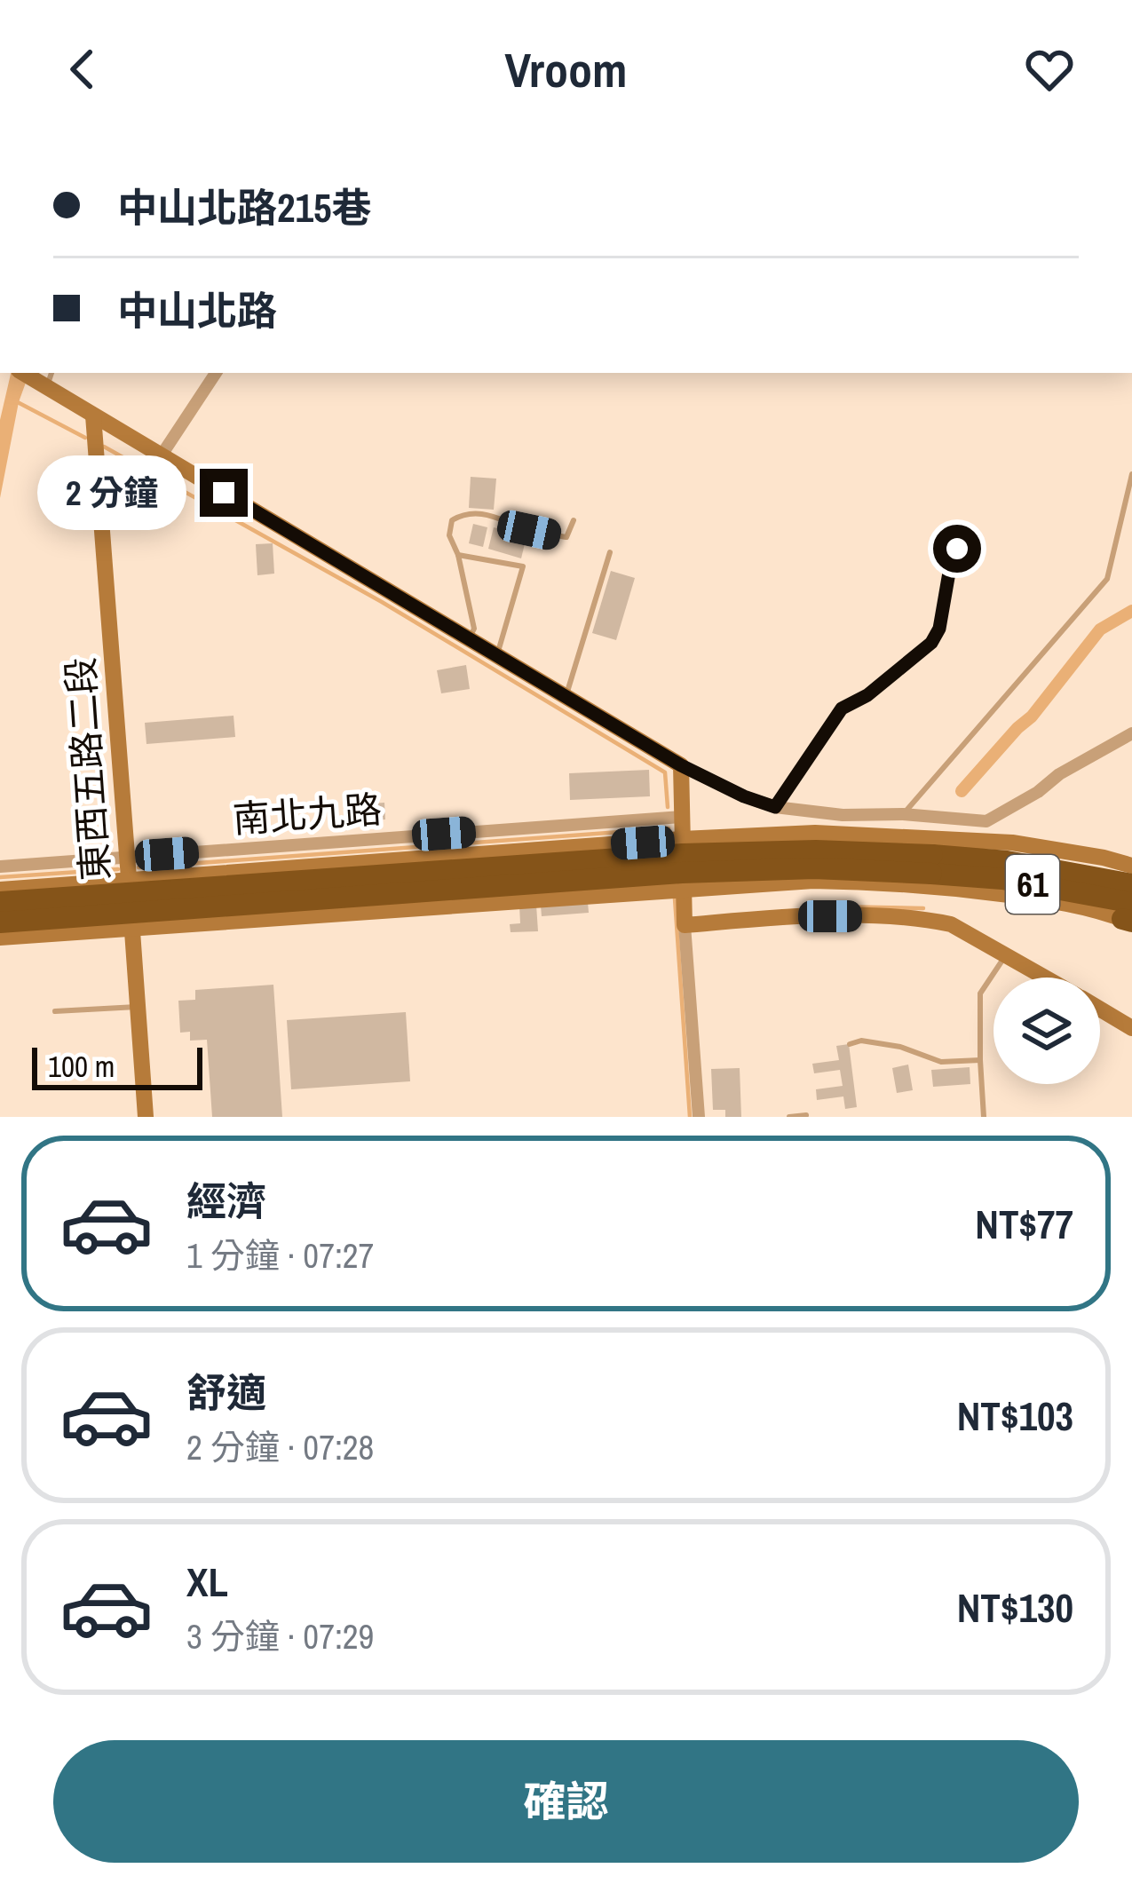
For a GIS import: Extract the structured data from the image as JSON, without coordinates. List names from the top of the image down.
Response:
{
  "streets": {
    "highway": ["61"],
    "street": ["東西五路二段", "南北九路"]
  },
  "crossings": [
    ["東西五路二段", "南北九路"]
  ],
  "scale_bar": "100 m",
  "page": {
    "header": "Vroom",
    "banner": ["中山北路215巷", "中山北路"],
    "bubble": "2 分鐘",
    "scale": "100 m",
    "list": [
      {
        "name": "經濟",
        "note": "1 分鐘 · 07:27",
        "value": "NT$77"
      },
      {
        "name": "舒適",
        "note": "2 分鐘 · 07:28",
        "value": "NT$103"
      },
      {
        "name": "XL",
        "note": "3 分鐘 · 07:29",
        "value": "NT$130"
      }
    ],
    "buttons": "確認"
  }
}
